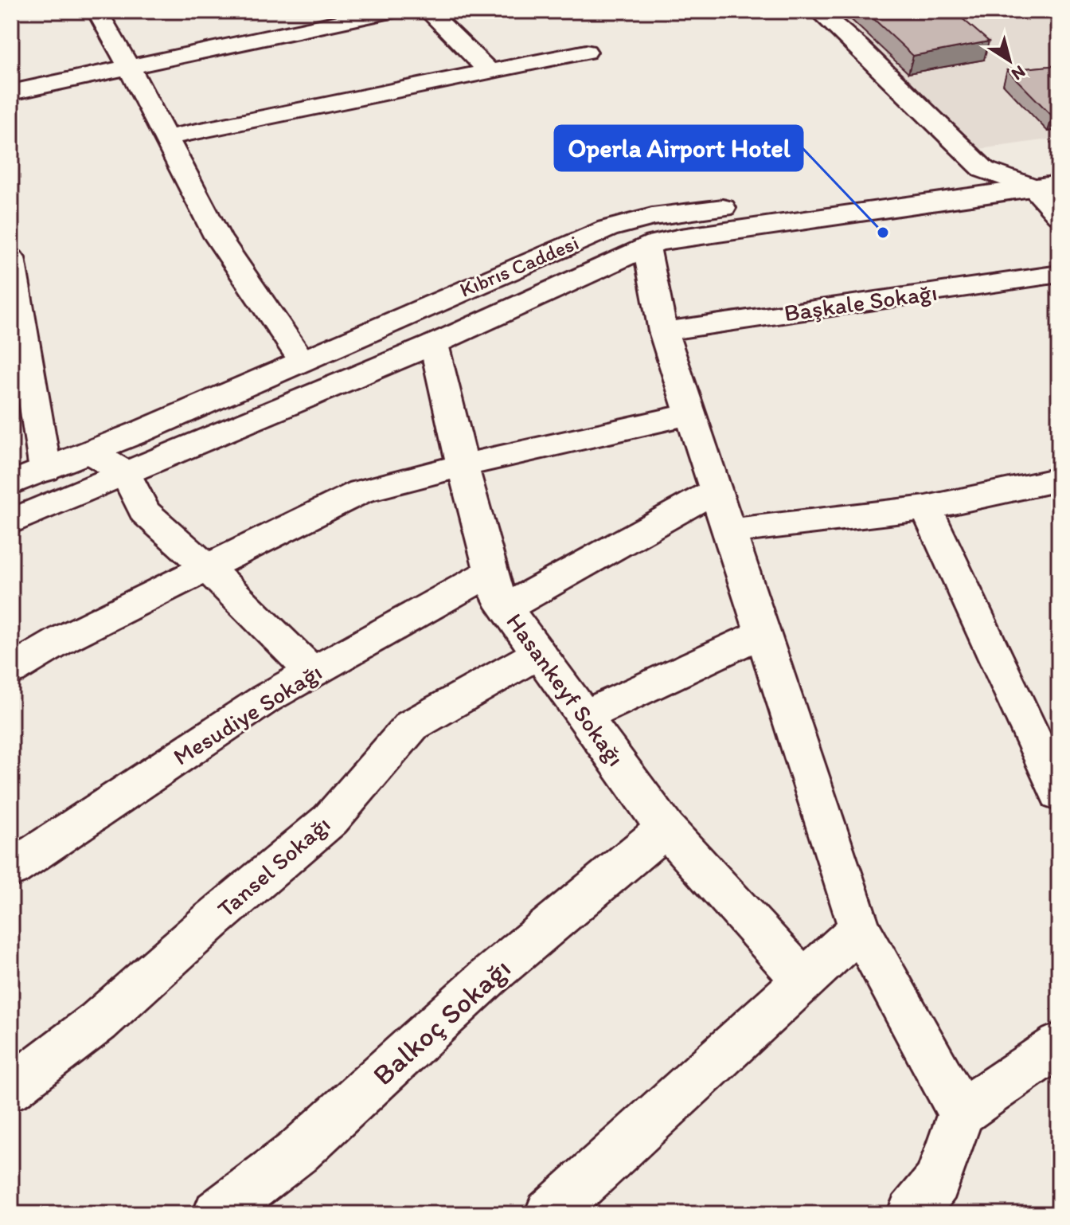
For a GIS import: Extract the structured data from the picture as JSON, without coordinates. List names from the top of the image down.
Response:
{
  "streets": {
    "street": [
      "Kıbrıs Caddesi",
      "Başkale Sokağı",
      "Hasankeyf Sokağı",
      "Mesudiye Sokağı",
      "Tansel Sokağı",
      "Balkoç Sokağı"
    ]
  },
  "crossings": [
    ["Hasankeyf Sokağı", "Mesudiye Sokağı"],
    ["Hasankeyf Sokağı", "Tansel Sokağı"],
    ["Hasankeyf Sokağı", "Balkoç Sokağı"]
  ],
  "places": ["Operla Airport Hotel"],
  "north": "bottom right"
}
